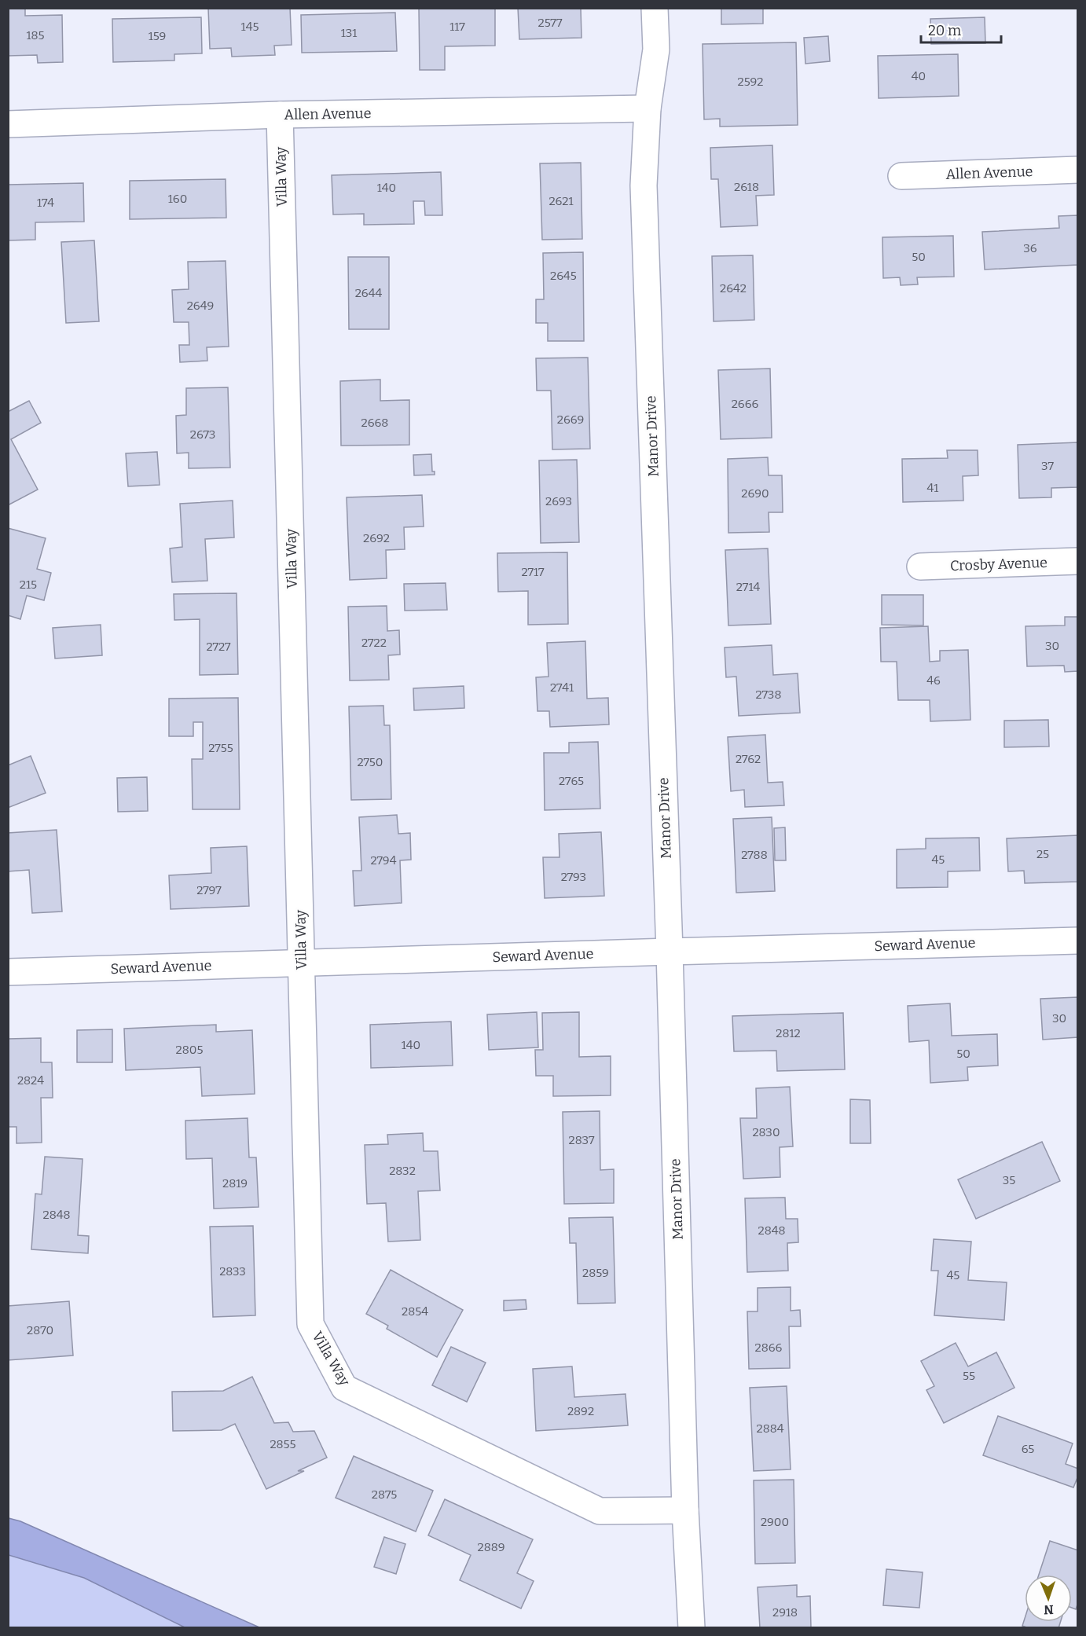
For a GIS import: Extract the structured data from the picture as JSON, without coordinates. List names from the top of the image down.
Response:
{
  "streets": {
    "street": [
      "Allen Avenue",
      "Villa Way",
      "Manor Drive",
      "Crosby Avenue",
      "Seward Avenue"
    ]
  },
  "crossings": [
    ["Allen Avenue", "Villa Way"],
    ["Allen Avenue", "Manor Drive"],
    ["Villa Way", "Manor Drive"],
    ["Villa Way", "Seward Avenue"],
    ["Manor Drive", "Seward Avenue"]
  ],
  "house_numbers": [
    "2577",
    "145",
    "117",
    "131",
    "185",
    "159",
    "40",
    "2592",
    "2618",
    "140",
    "160",
    "2621",
    "174",
    "36",
    "50",
    "2645",
    "2642",
    "2644",
    "2649",
    "2666",
    "2669",
    "2668",
    "2673",
    "37",
    "41",
    "2690",
    "2693",
    "2692",
    "2717",
    "215",
    "2714",
    "2722",
    "30",
    "2727",
    "46",
    "2741",
    "2738",
    "2755",
    "2762",
    "2750",
    "2765",
    "25",
    "2788",
    "45",
    "2794",
    "2793",
    "2797",
    "30",
    "2812",
    "140",
    "2805",
    "50",
    "2824",
    "2830",
    "2837",
    "2832",
    "35",
    "2819",
    "2848",
    "2848",
    "2833",
    "2859",
    "45",
    "2854",
    "2870",
    "2866",
    "55",
    "2892",
    "2884",
    "2855",
    "65",
    "2875",
    "2900",
    "2889",
    "2918"
  ],
  "scale_bar": "20 m",
  "north": "bottom"
}
